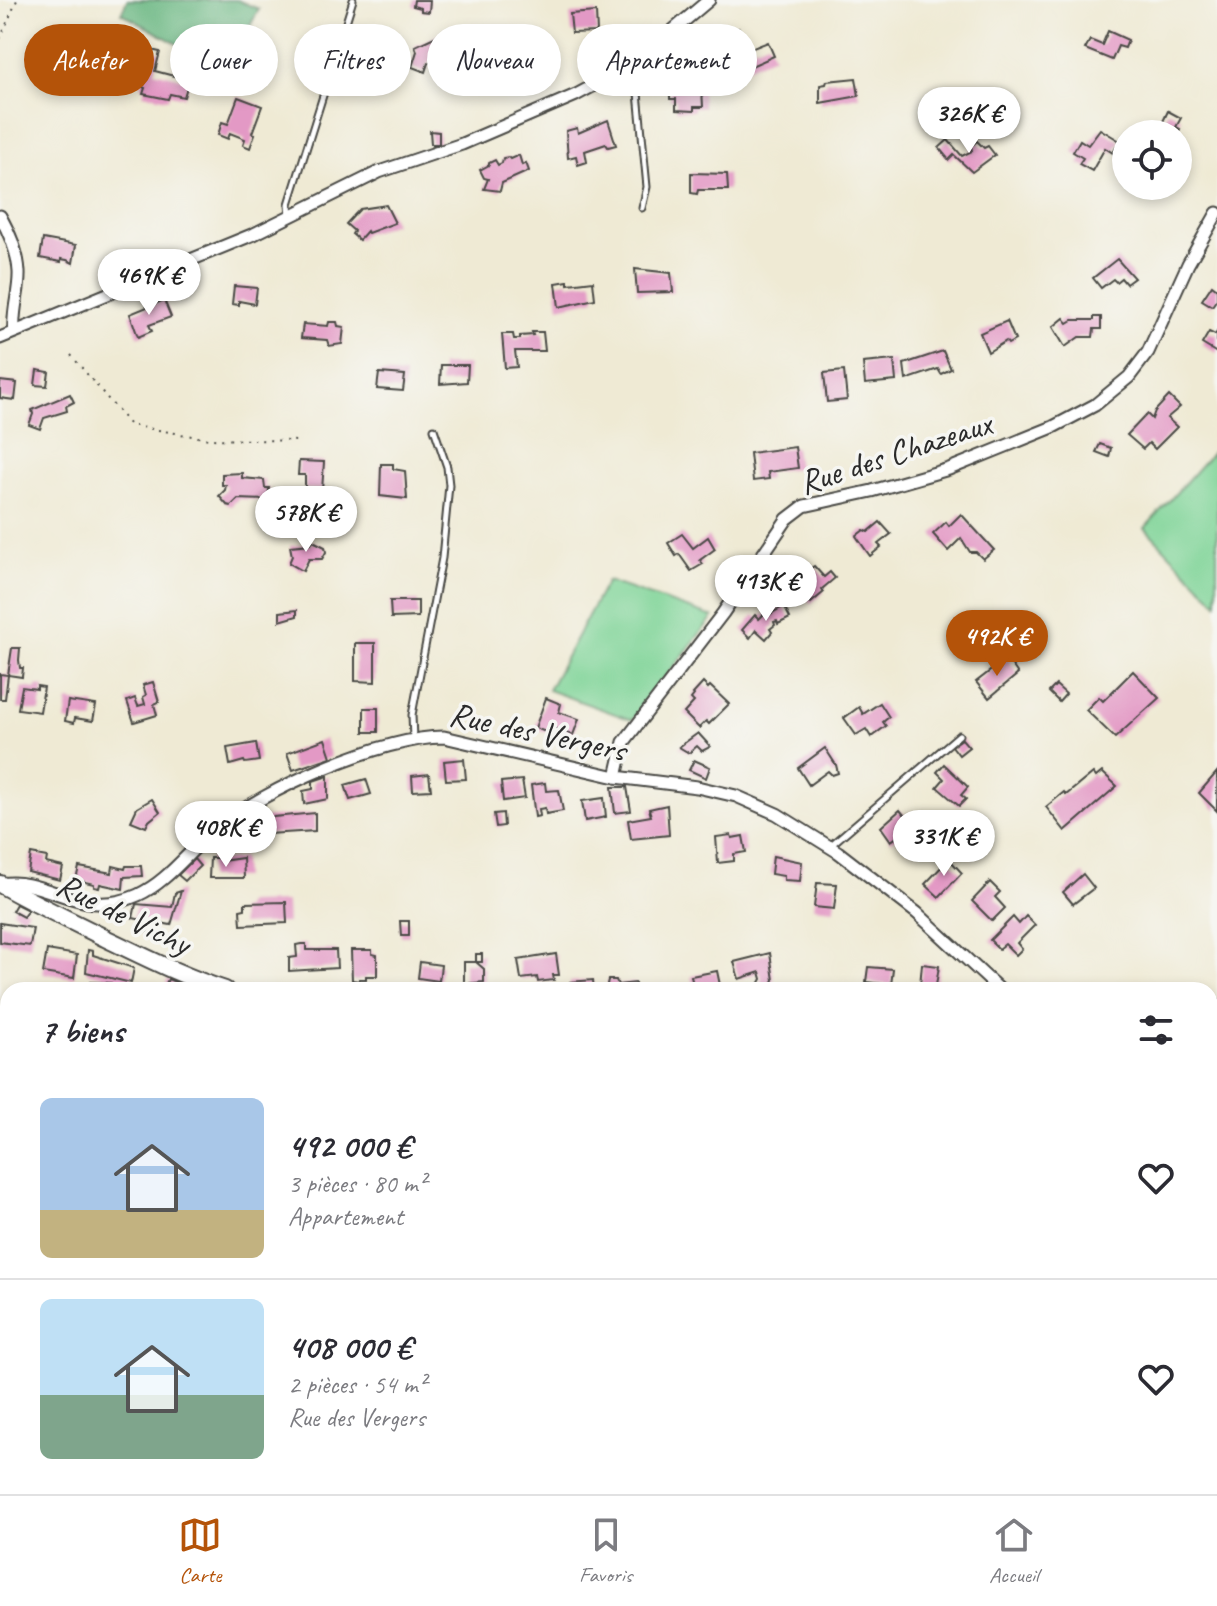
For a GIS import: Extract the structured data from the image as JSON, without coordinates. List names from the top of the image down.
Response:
{
  "streets": {
    "street": ["Rue des Chazeaux", "Rue des Vergers", "Rue de Vichy"]
  },
  "crossings": [
    ["Rue des Chazeaux", "Rue des Vergers"],
    ["Rue des Vergers", "Rue de Vichy"]
  ],
  "page": {
    "chip": [
      "Acheter",
      "Louer",
      "Filtres",
      "Nouveau",
      "Appartement"
    ],
    "price": [
      "326K €",
      "469K €",
      "578K €",
      "413K €",
      "492K €",
      "408K €",
      "331K €"
    ],
    "heading": "7 biens",
    "list": [
      {
        "name": "492 000 €",
        "note": "3 pièces · 80 m² · Appartement"
      },
      {
        "name": "408 000 €",
        "note": "2 pièces · 54 m² · Rue des Vergers"
      }
    ],
    "tabs": ["Carte", "Favoris", "Accueil"]
  }
}
